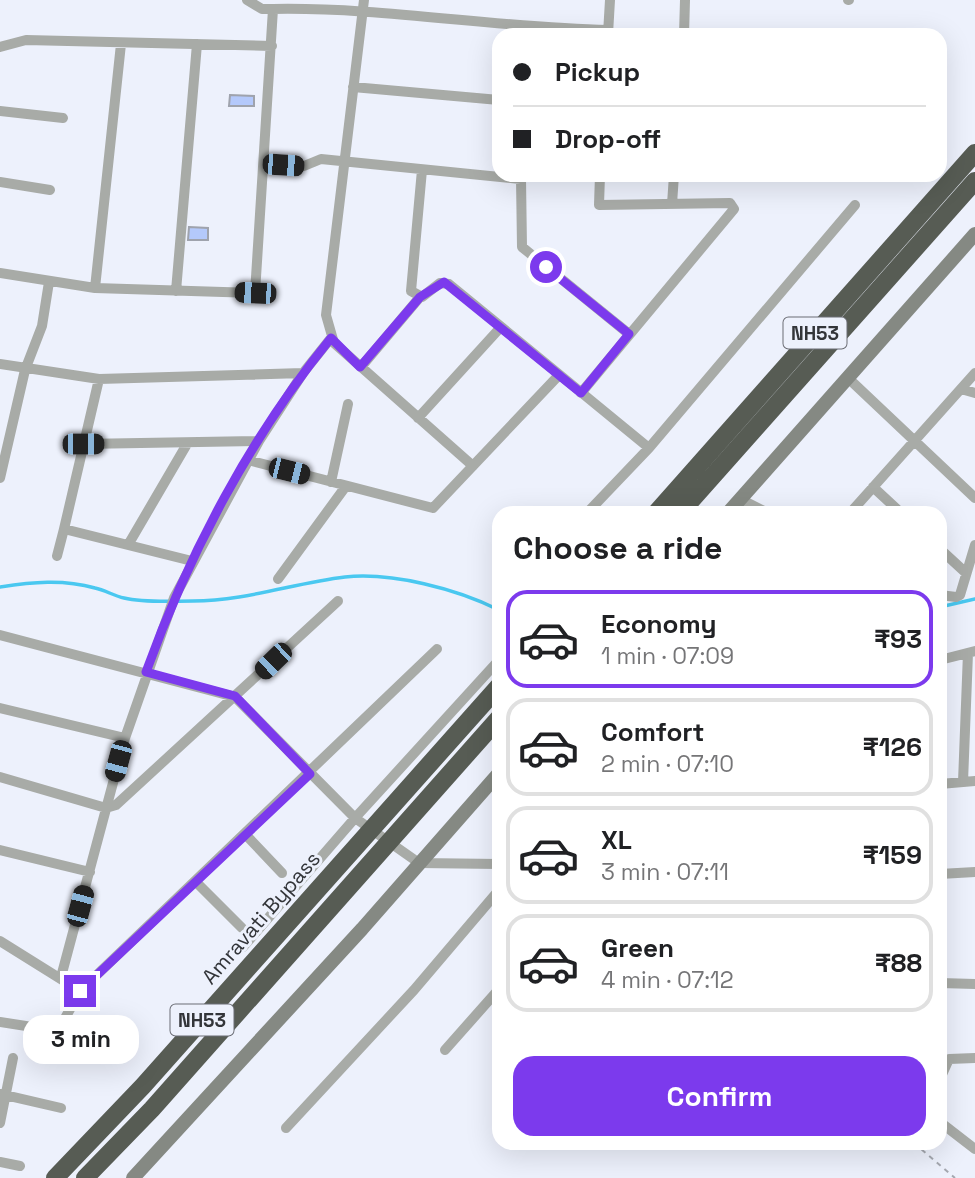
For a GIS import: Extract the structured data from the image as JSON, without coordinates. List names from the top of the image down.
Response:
{
  "streets": {
    "highway": ["NH53", "Amravati Bypass"]
  },
  "page": {
    "banner": ["Pickup", "Drop-off"],
    "heading": "Choose a ride",
    "list": [
      {
        "name": "Economy",
        "note": "1 min · 07:09",
        "value": "₹93"
      },
      {
        "name": "Comfort",
        "note": "2 min · 07:10",
        "value": "₹126"
      },
      {
        "name": "XL",
        "note": "3 min · 07:11",
        "value": "₹159"
      },
      {
        "name": "Green",
        "note": "4 min · 07:12",
        "value": "₹88"
      }
    ],
    "bubble": "3 min",
    "buttons": "Confirm"
  }
}
